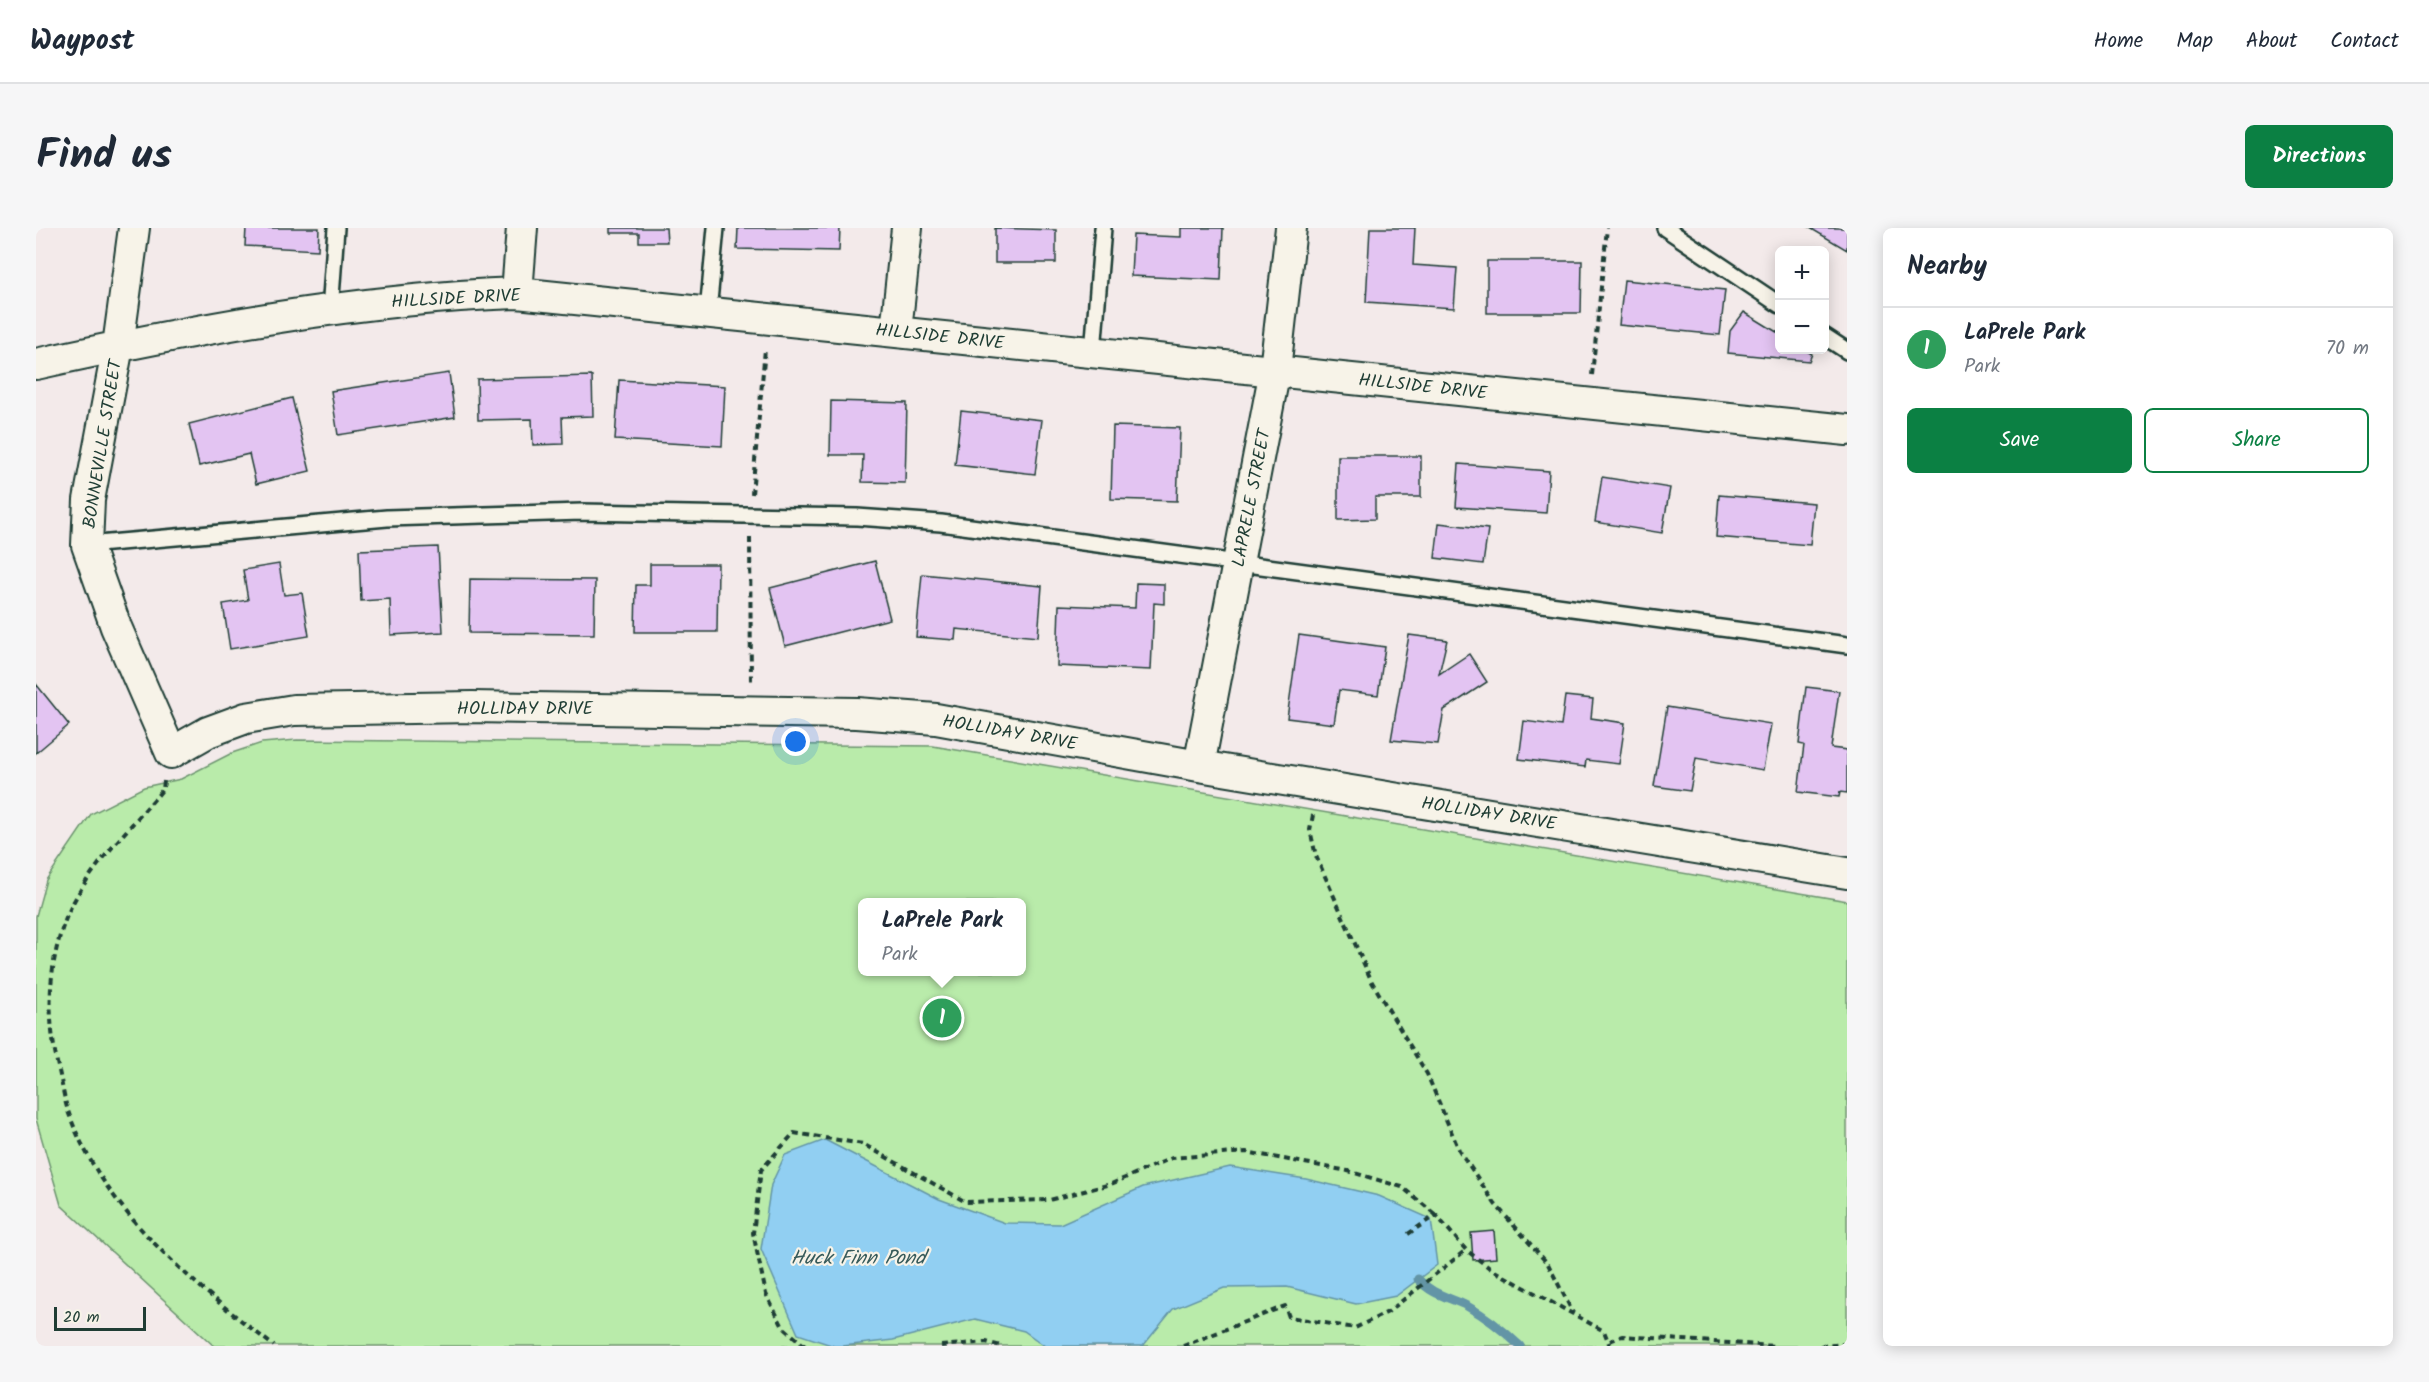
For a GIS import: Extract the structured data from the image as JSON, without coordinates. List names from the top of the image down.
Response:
{
  "streets": {
    "street": [
      "HILLSIDE DRIVE",
      "BONNEVILLE STREET",
      "LAPRELE STREET",
      "HOLLIDAY DRIVE"
    ]
  },
  "crossings": [
    ["HILLSIDE DRIVE", "BONNEVILLE STREET"],
    ["HILLSIDE DRIVE", "LAPRELE STREET"],
    ["BONNEVILLE STREET", "HOLLIDAY DRIVE"],
    ["LAPRELE STREET", "HOLLIDAY DRIVE"]
  ],
  "water": ["Huck Finn Pond"],
  "scale_bar": "20 m",
  "page": {
    "header": "Waypost",
    "nav": [
      "Home",
      "Map",
      "About",
      "Contact"
    ],
    "title": "Find us",
    "buttons": [
      "Directions",
      ["Save", "Share"]
    ],
    "heading": "Nearby",
    "map_buttons": ["+", "−"],
    "list": [
      {
        "mark": "1",
        "name": "LaPrele Park",
        "note": "Park",
        "value": "70 m"
      }
    ],
    "popup": ["LaPrele Park", "Park"],
    "pins": "1",
    "scale": "20 m"
  }
}
